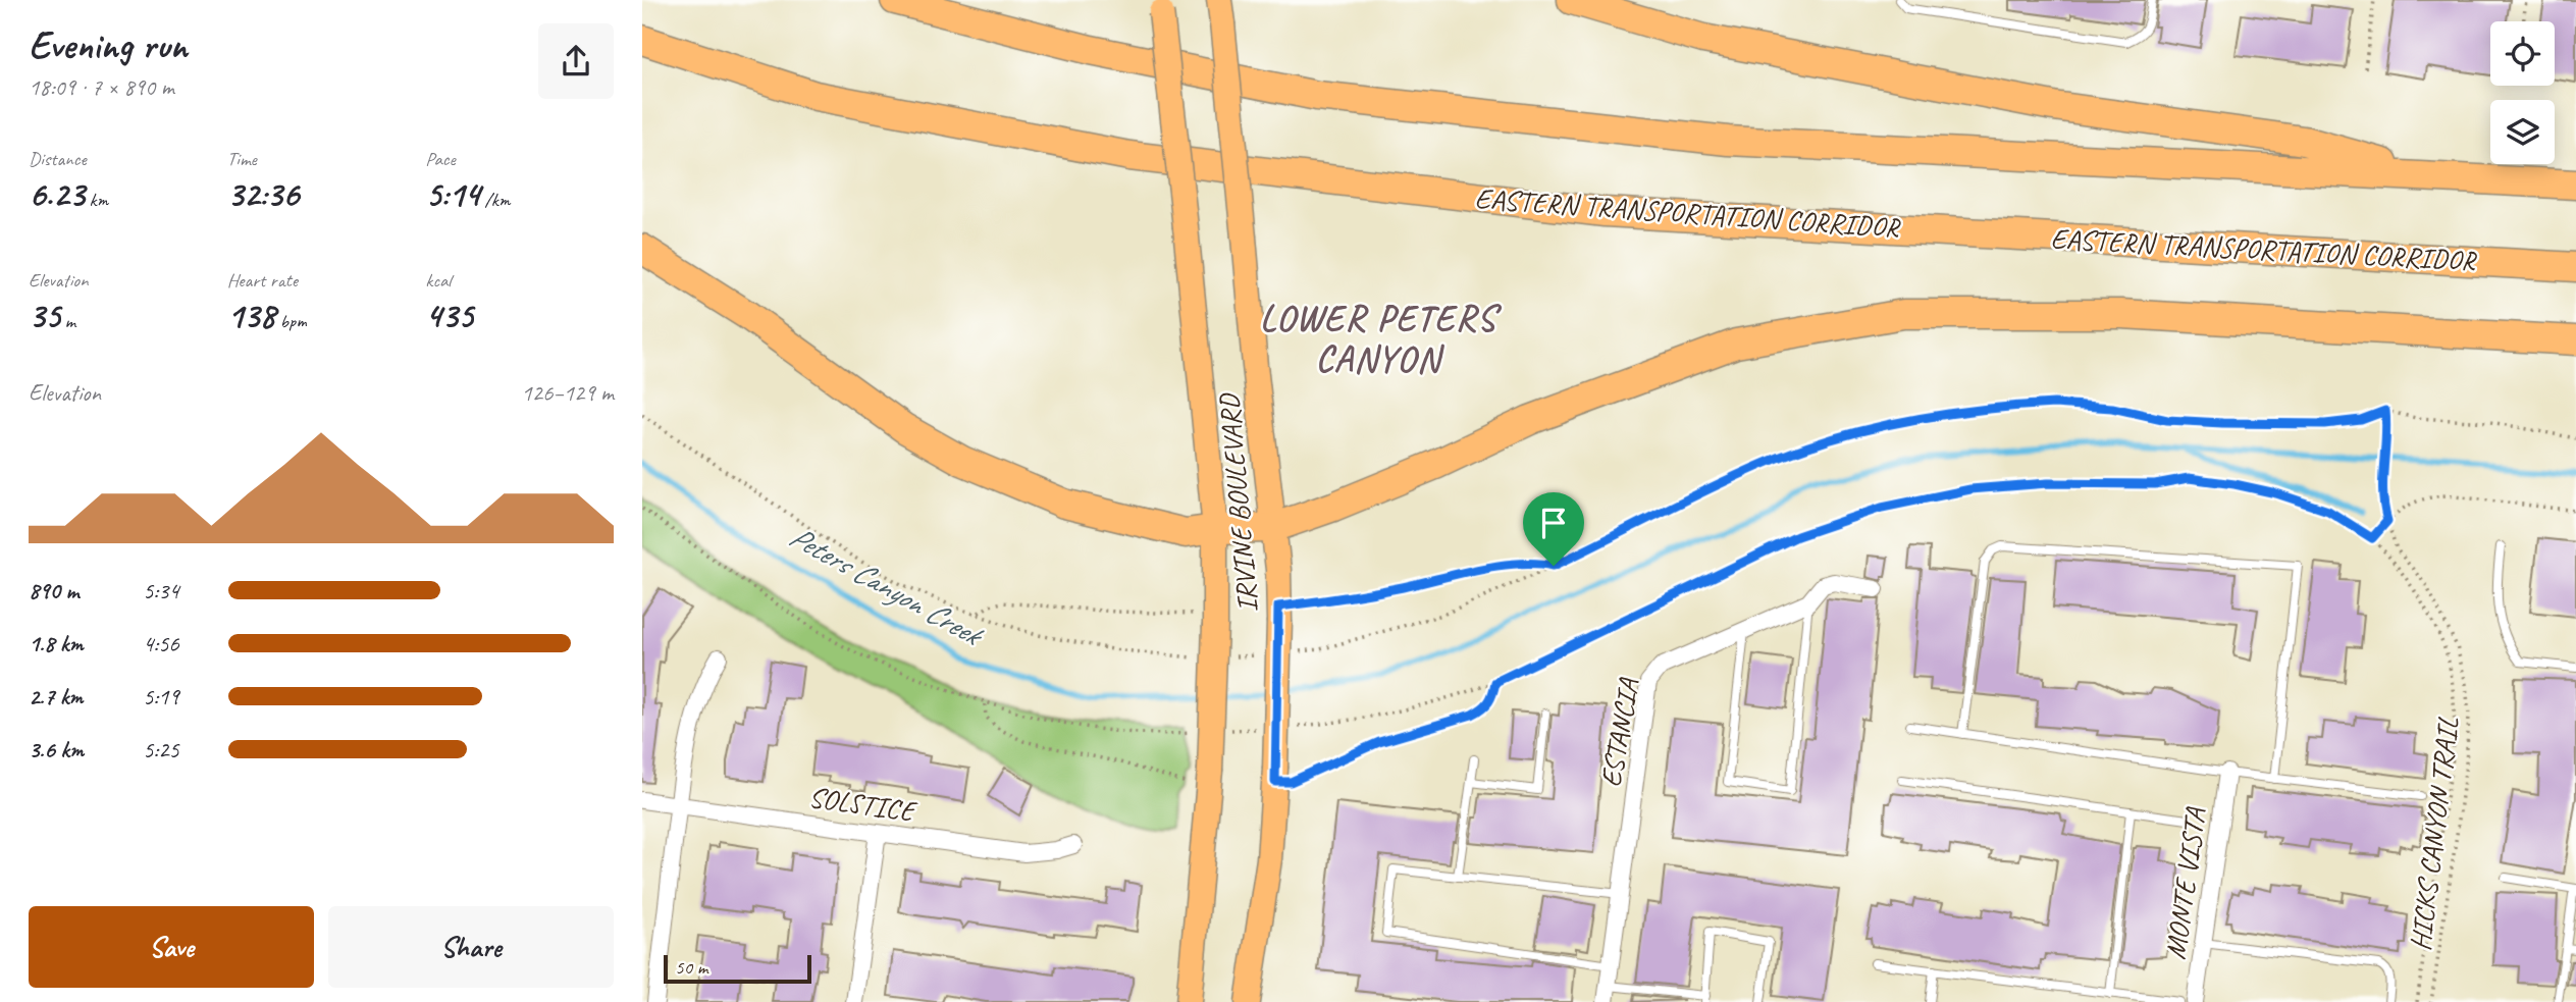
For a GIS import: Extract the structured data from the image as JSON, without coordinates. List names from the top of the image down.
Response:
{
  "streets": {
    "highway": ["EASTERN TRANSPORTATION CORRIDOR"],
    "main road": ["IRVINE BOULEVARD"],
    "street": ["ESTANCIA", "SOLSTICE", "MONTE VISTA"],
    "path": ["HICKS CANYON TRAIL"]
  },
  "districts": ["LOWER PETERS CANYON"],
  "water": ["Peters Canyon Creek"],
  "scale_bar": "50 m",
  "page": {
    "heading": ["Evening run", "18:09 · 7 × 890 m"],
    "stats": [
      ["Distance", "6.23 km"],
      ["Time", "32:36"],
      ["Pace", "5:14 /km"],
      ["Elevation", "35 m"],
      ["Heart rate", "138 bpm"],
      ["kcal", "435"]
    ],
    "chart": ["Elevation", "126–129 m"],
    "list": [
      {
        "name": "890 m",
        "note": "5:34"
      },
      {
        "name": "1.8 km",
        "note": "4:56"
      },
      {
        "name": "2.7 km",
        "note": "5:19"
      },
      {
        "name": "3.6 km",
        "note": "5:25"
      }
    ],
    "buttons": ["Save", "Share"],
    "scale": "50 m"
  }
}
